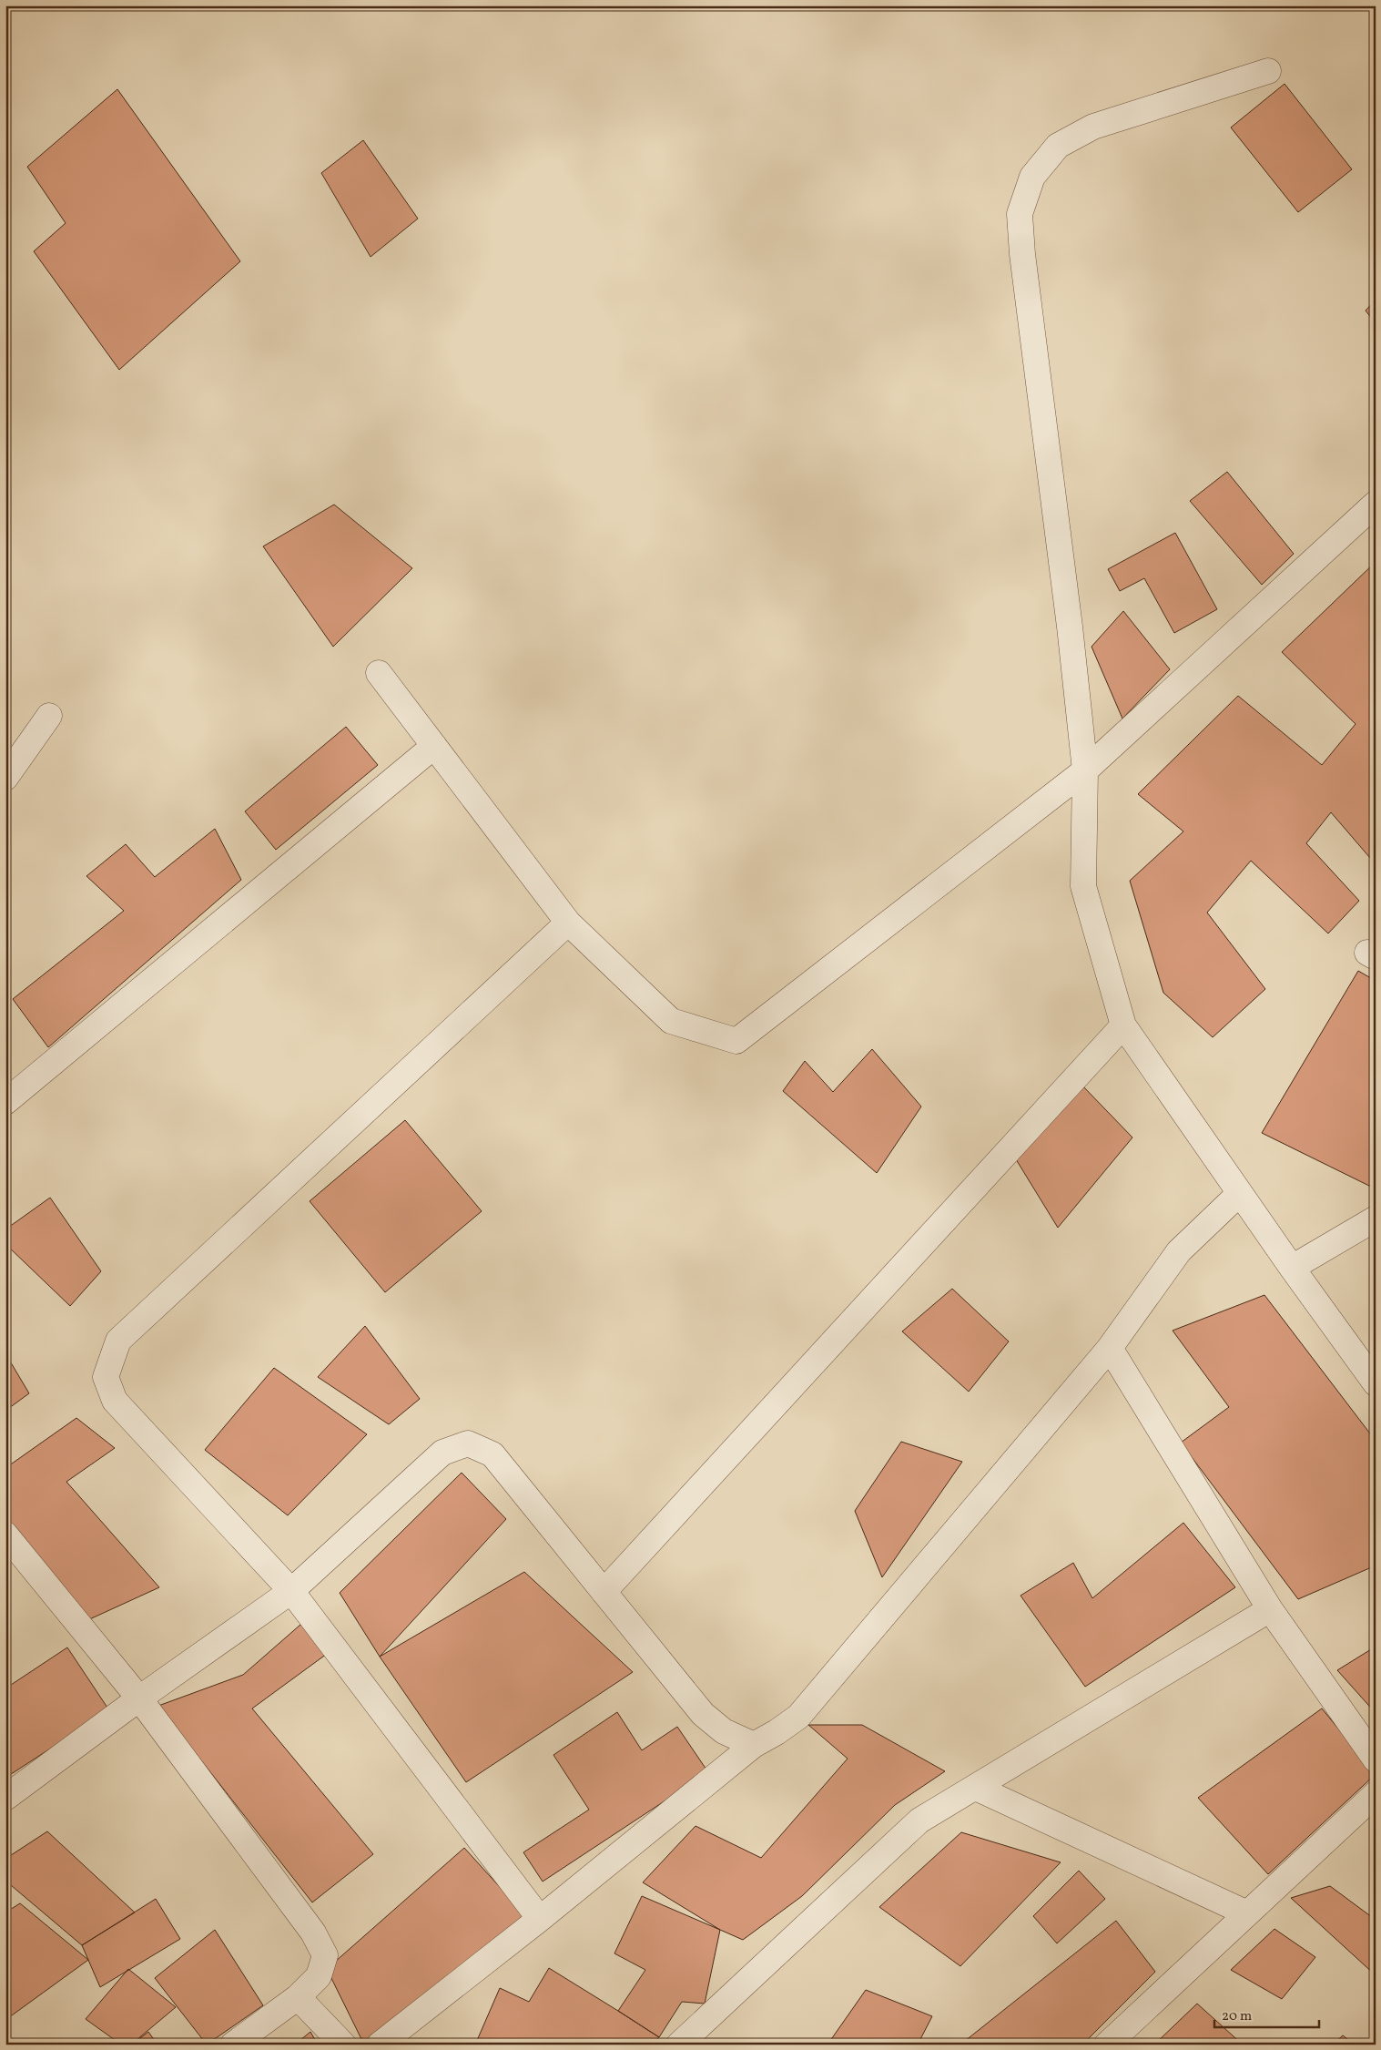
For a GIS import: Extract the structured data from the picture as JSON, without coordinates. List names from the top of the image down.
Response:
{
  "scale_bar": "20 m"
}
